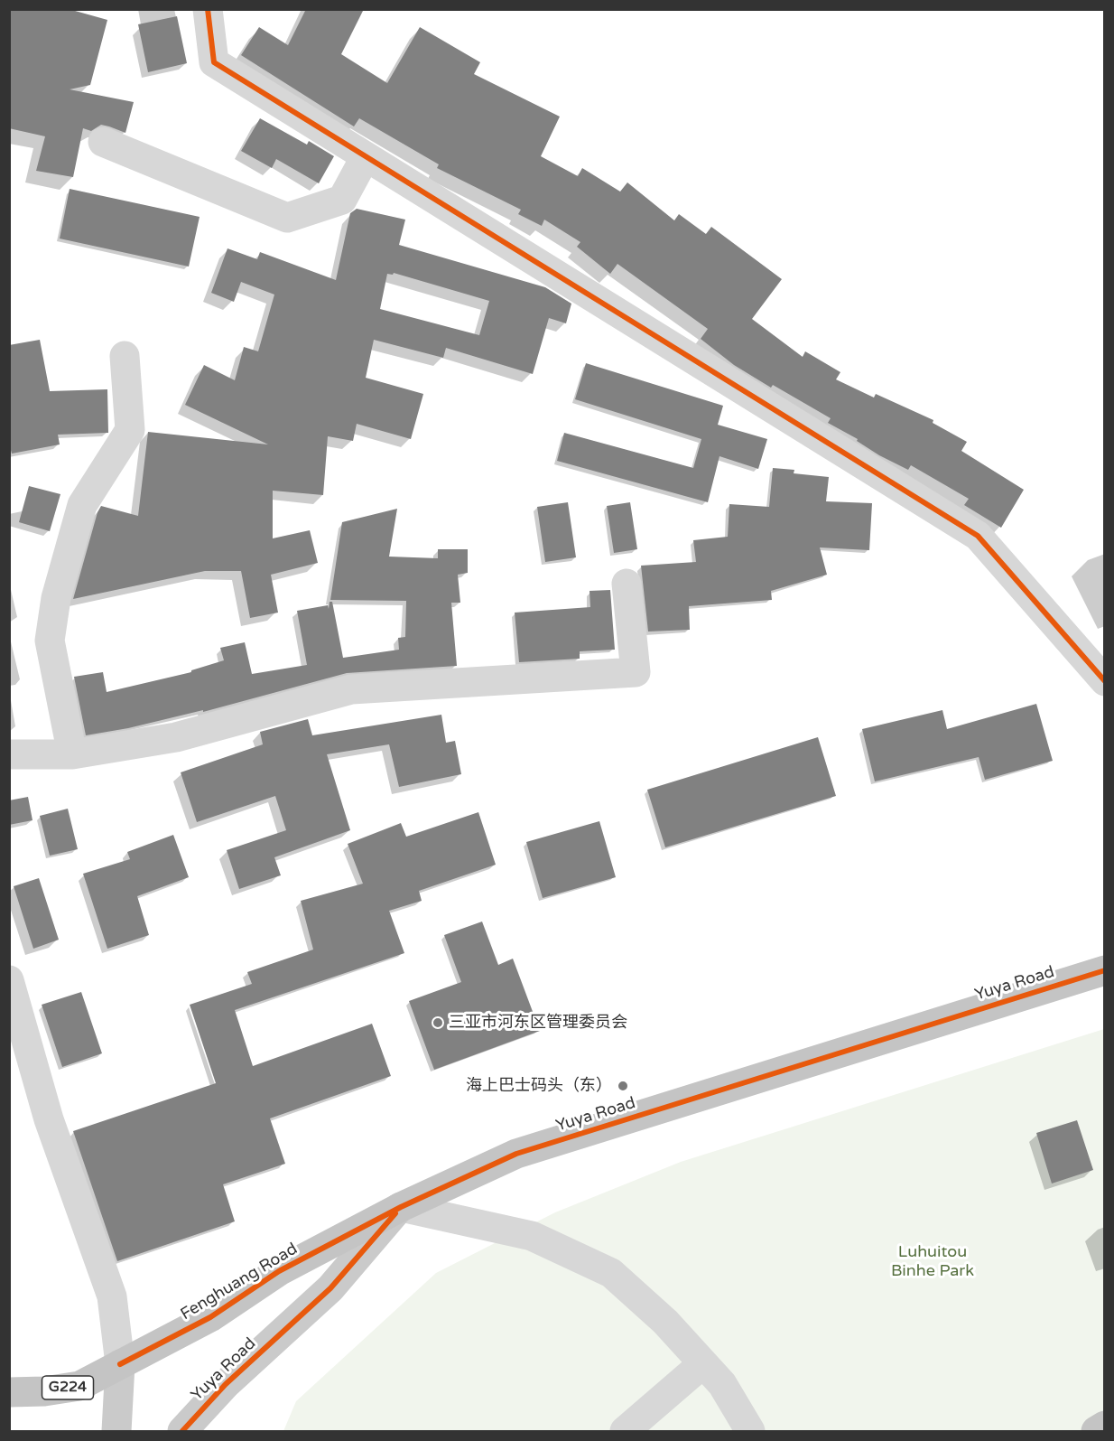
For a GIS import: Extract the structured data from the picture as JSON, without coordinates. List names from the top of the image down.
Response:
{
  "streets": {
    "highway": ["Yuya Road", "Fenghuang Road", "G224"]
  },
  "crossings": [
    ["Yuya Road", "Fenghuang Road"]
  ],
  "parks": ["Luhuitou Binhe Park"],
  "places": ["三亚市河东区管理委员会", "海上巴士码头（东）"]
}
